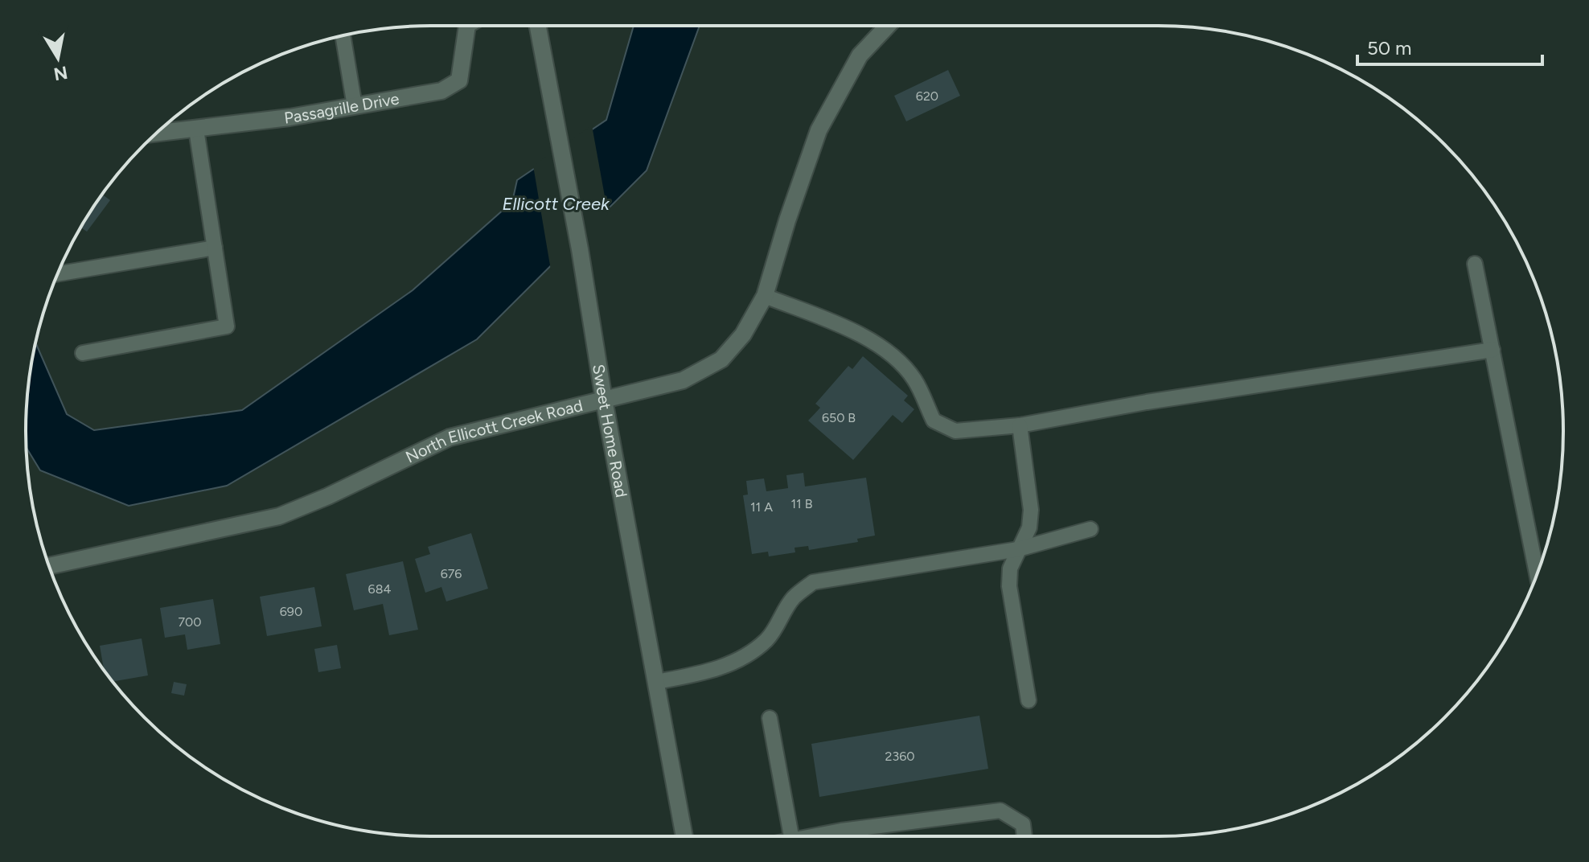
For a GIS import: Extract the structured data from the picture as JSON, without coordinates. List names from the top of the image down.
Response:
{
  "streets": {
    "street": ["Passagrille Drive", "Sweet Home Road", "North Ellicott Creek Road"]
  },
  "crossings": [
    ["Sweet Home Road", "North Ellicott Creek Road"]
  ],
  "water": ["Ellicott Creek"],
  "house_numbers": [
    "620",
    "650 B",
    "11 B",
    "11 A",
    "676",
    "684",
    "690",
    "700",
    "2360"
  ],
  "scale_bar": "50 m",
  "north": "bottom"
}
